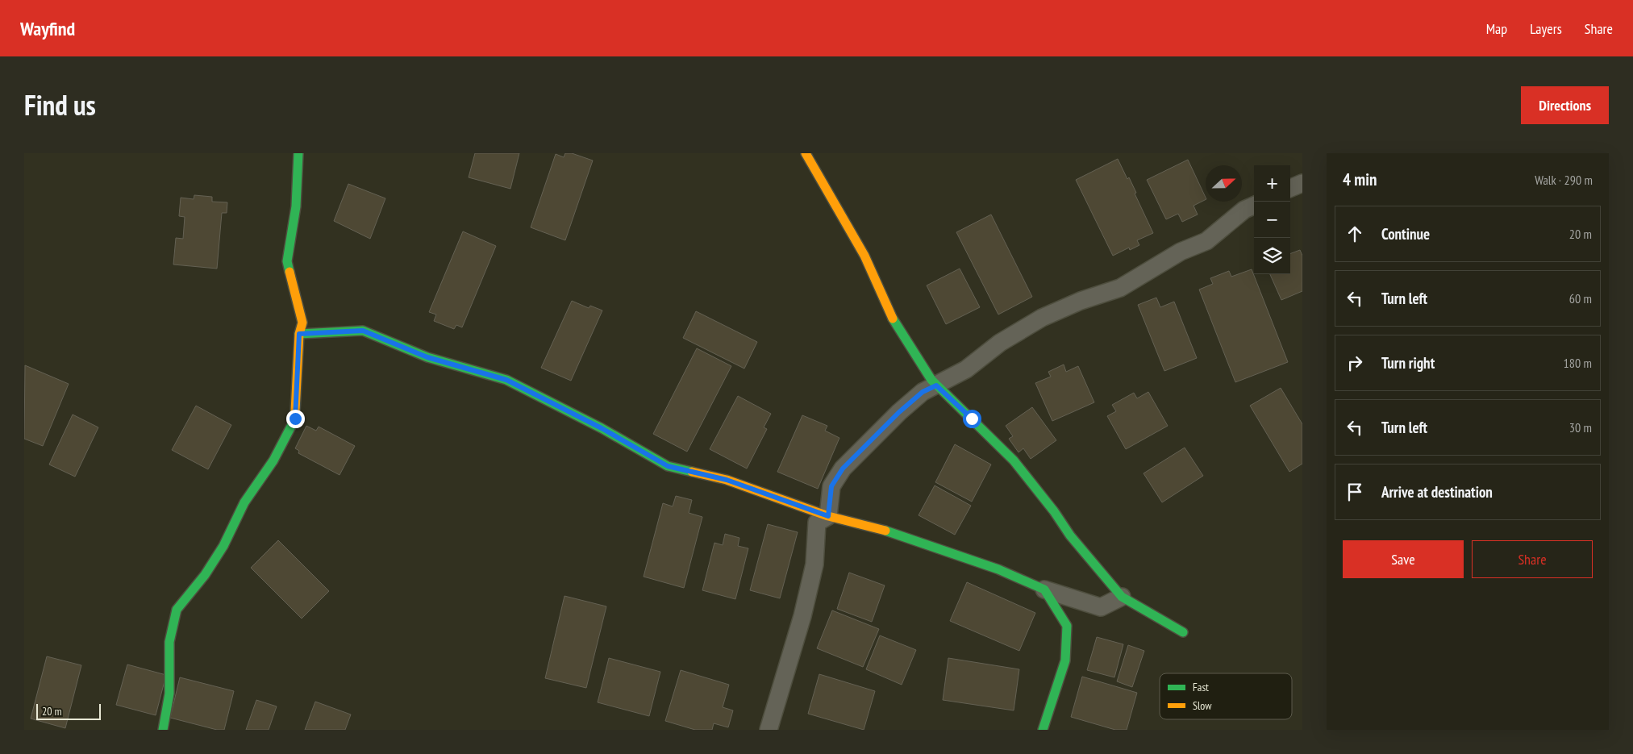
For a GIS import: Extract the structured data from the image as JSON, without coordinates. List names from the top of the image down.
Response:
{
  "legend": ["Fast", "Slow"],
  "scale_bar": "20 m",
  "north": "right",
  "page": {
    "header": "Wayfind",
    "nav": ["Map", "Layers", "Share"],
    "title": "Find us",
    "buttons": [
      "Directions",
      ["Save", "Share"]
    ],
    "heading": ["4 min", "Walk · 290 m"],
    "map_buttons": ["+", "−"],
    "list": [
      ["Continue", "20 m"],
      ["Turn left", "60 m"],
      ["Turn right", "180 m"],
      ["Turn left", "30 m"],
      "Arrive at destination"
    ],
    "scale": "20 m"
  }
}
